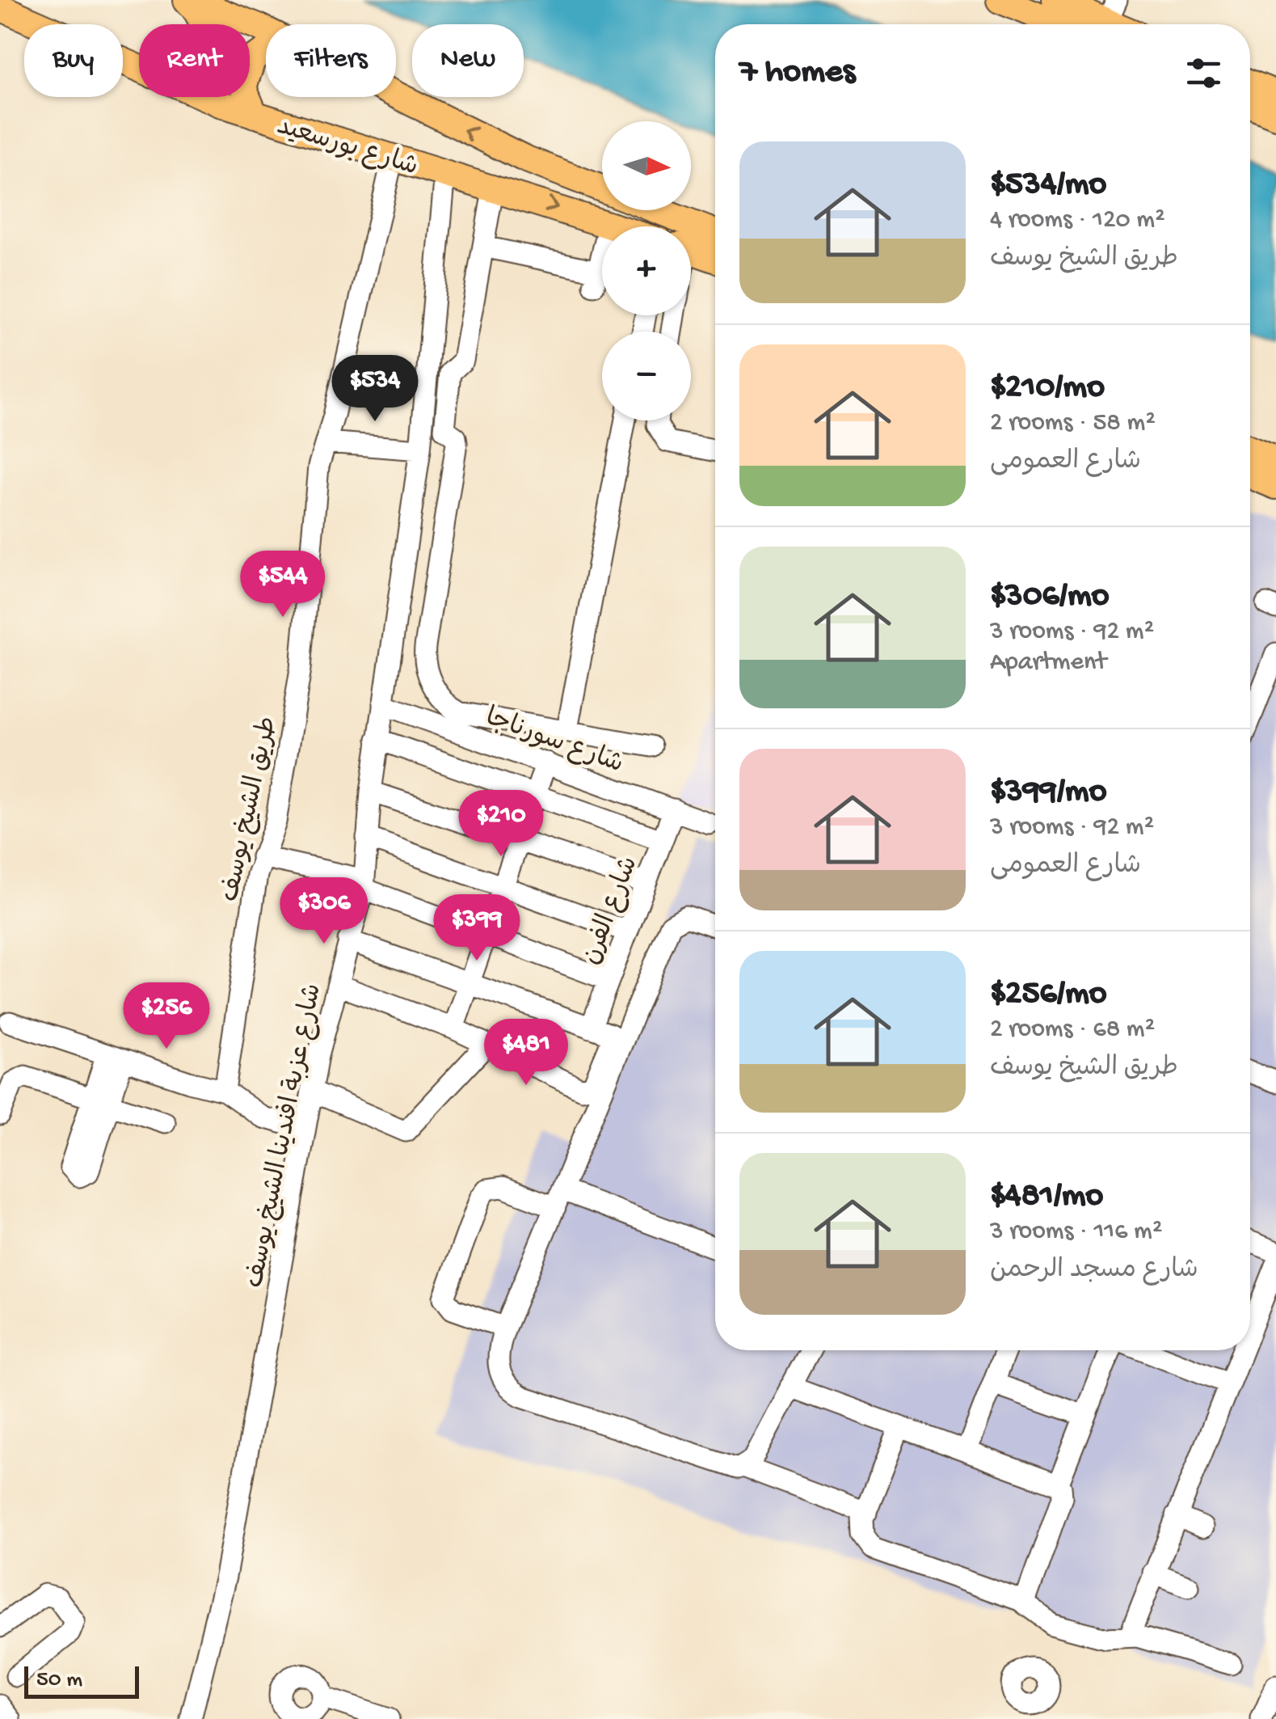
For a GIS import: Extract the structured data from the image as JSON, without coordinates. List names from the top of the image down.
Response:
{
  "streets": {
    "main road": ["شارع بورسعيد"],
    "street": [
      "شارع سورناجا",
      "طريق الشيخ يوسف",
      "شارع الفرن",
      "شارع عزبة افندينا الشيخ يوسف"
    ]
  },
  "crossings": [
    ["شارع بورسعيد", "طريق الشيخ يوسف"],
    ["شارع بورسعيد", "شارع عزبة افندينا الشيخ يوسف"],
    ["شارع سورناجا", "شارع الفرن"],
    ["شارع سورناجا", "شارع عزبة افندينا الشيخ يوسف"]
  ],
  "scale_bar": "50 m",
  "north": "right",
  "page": {
    "chip": [
      "Buy",
      "Rent",
      "Filters",
      "New"
    ],
    "heading": "7 homes",
    "map_buttons": ["+", "−"],
    "list": [
      {
        "name": "$534/mo",
        "note": "4 rooms · 120 m² · طريق الشيخ يوسف"
      },
      {
        "name": "$210/mo",
        "note": "2 rooms · 58 m² · شارع العمومى"
      },
      {
        "name": "$306/mo",
        "note": "3 rooms · 92 m² · Apartment"
      },
      {
        "name": "$399/mo",
        "note": "3 rooms · 92 m² · شارع العمومى"
      },
      {
        "name": "$256/mo",
        "note": "2 rooms · 68 m² · طريق الشيخ يوسف"
      },
      {
        "name": "$481/mo",
        "note": "3 rooms · 116 m² · شارع مسجد الرحمن"
      }
    ],
    "price": [
      "$534",
      "$544",
      "$210",
      "$306",
      "$399",
      "$256",
      "$481"
    ],
    "scale": "50 m"
  }
}
